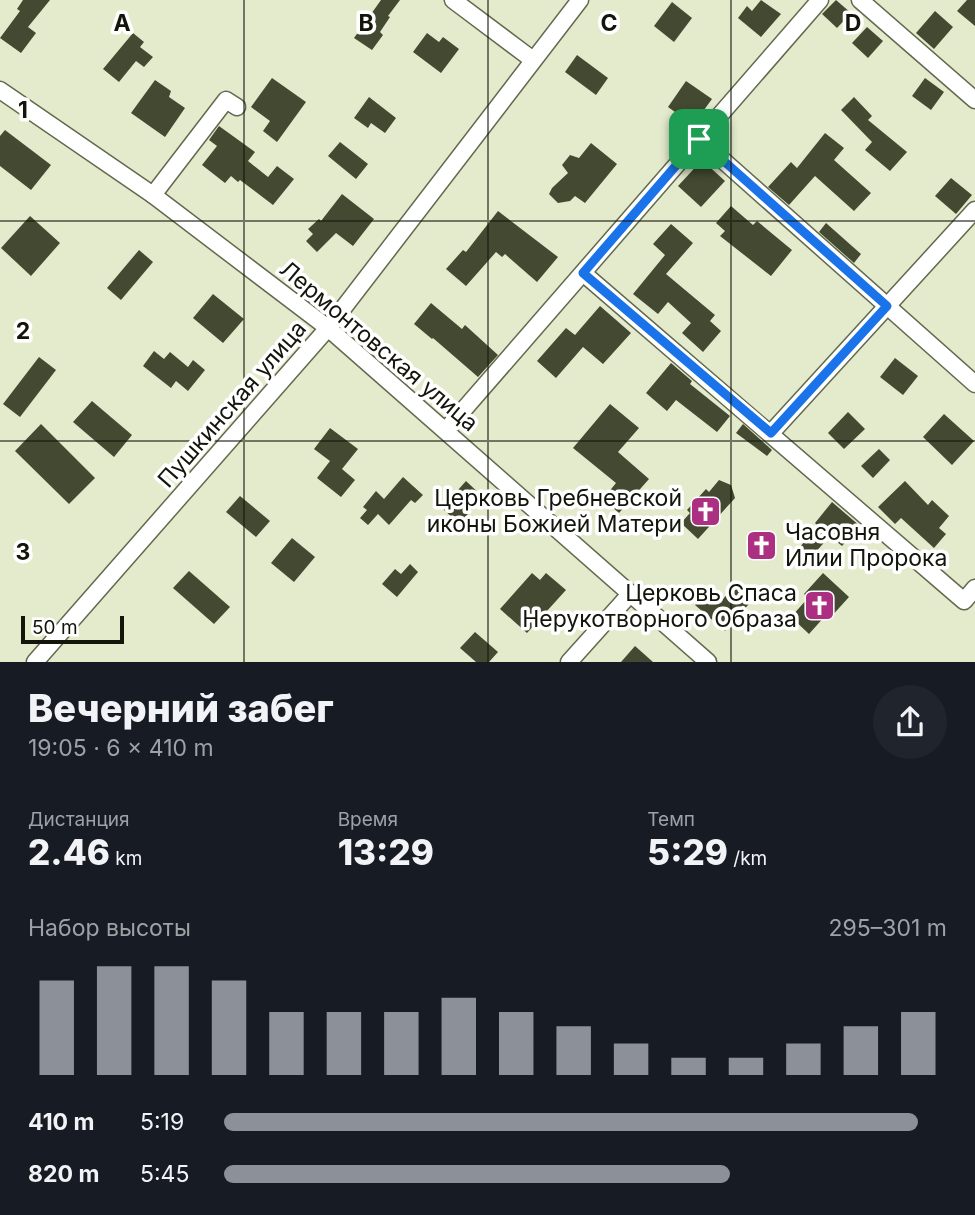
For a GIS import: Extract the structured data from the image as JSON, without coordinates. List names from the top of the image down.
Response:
{
  "streets": {
    "street": ["Лермонтовская улица", "Пушкинская улица"]
  },
  "crossings": [
    ["Лермонтовская улица", "Пушкинская улица"]
  ],
  "places": {
    "church": ["Церковь Гребневской иконы Божией Матери", "Часовня Илии Пророка", "Церковь Спаса Нерукотворного Образа"]
  },
  "scale_bar": "50 m",
  "page": {
    "scale": "50 m",
    "heading": ["Вечерний забег", "19:05 · 6 × 410 m"],
    "stats": [
      ["Дистанция", "2.46 km"],
      ["Время", "13:29"],
      ["Темп", "5:29 /km"]
    ],
    "chart": ["Набор высоты", "295–301 m"],
    "list": [
      {
        "name": "410 m",
        "note": "5:19"
      },
      {
        "name": "820 m",
        "note": "5:45"
      }
    ]
  },
  "grid": {
    "columns": [
      "A",
      "B",
      "C",
      "D"
    ],
    "rows": ["1", "2", "3"]
  }
}
